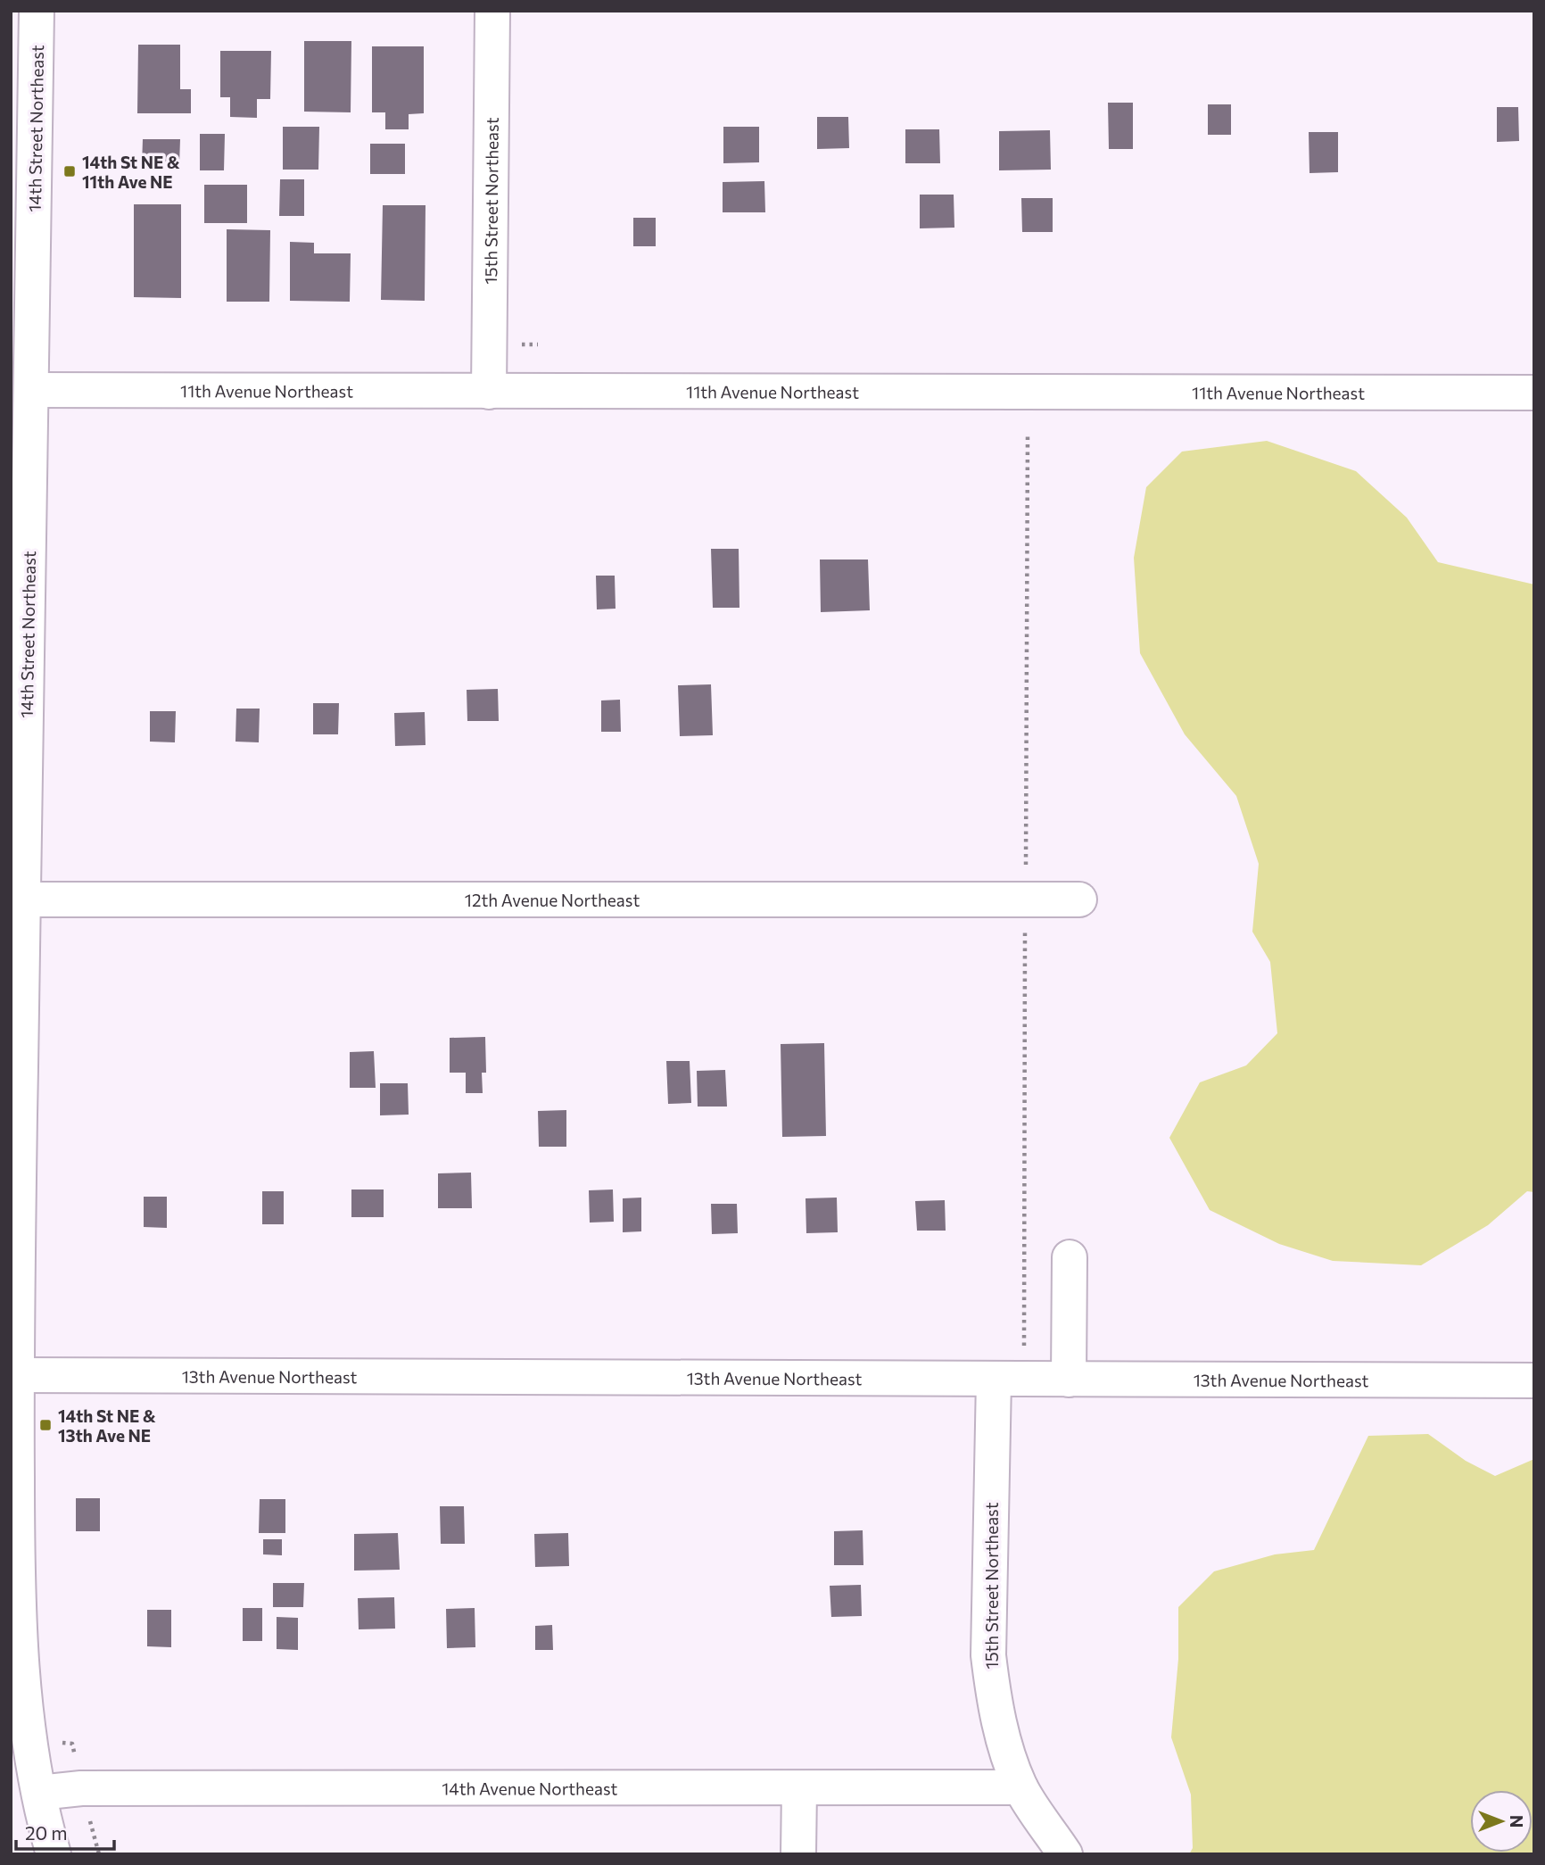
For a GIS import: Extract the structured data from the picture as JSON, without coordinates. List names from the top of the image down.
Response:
{
  "streets": {
    "street": [
      "14th Street Northeast",
      "15th Street Northeast",
      "11th Avenue Northeast",
      "12th Avenue Northeast",
      "13th Avenue Northeast",
      "14th Avenue Northeast"
    ]
  },
  "crossings": [
    ["14th Street Northeast", "11th Avenue Northeast"],
    ["14th Street Northeast", "12th Avenue Northeast"],
    ["14th Street Northeast", "13th Avenue Northeast"],
    ["14th Street Northeast", "14th Avenue Northeast"],
    ["15th Street Northeast", "11th Avenue Northeast"],
    ["15th Street Northeast", "13th Avenue Northeast"],
    ["15th Street Northeast", "14th Avenue Northeast"]
  ],
  "places": {
    "transit": ["14th St NE & 11th Ave NE", "14th St NE & 13th Ave NE"]
  },
  "scale_bar": "20 m",
  "north": "right"
}
